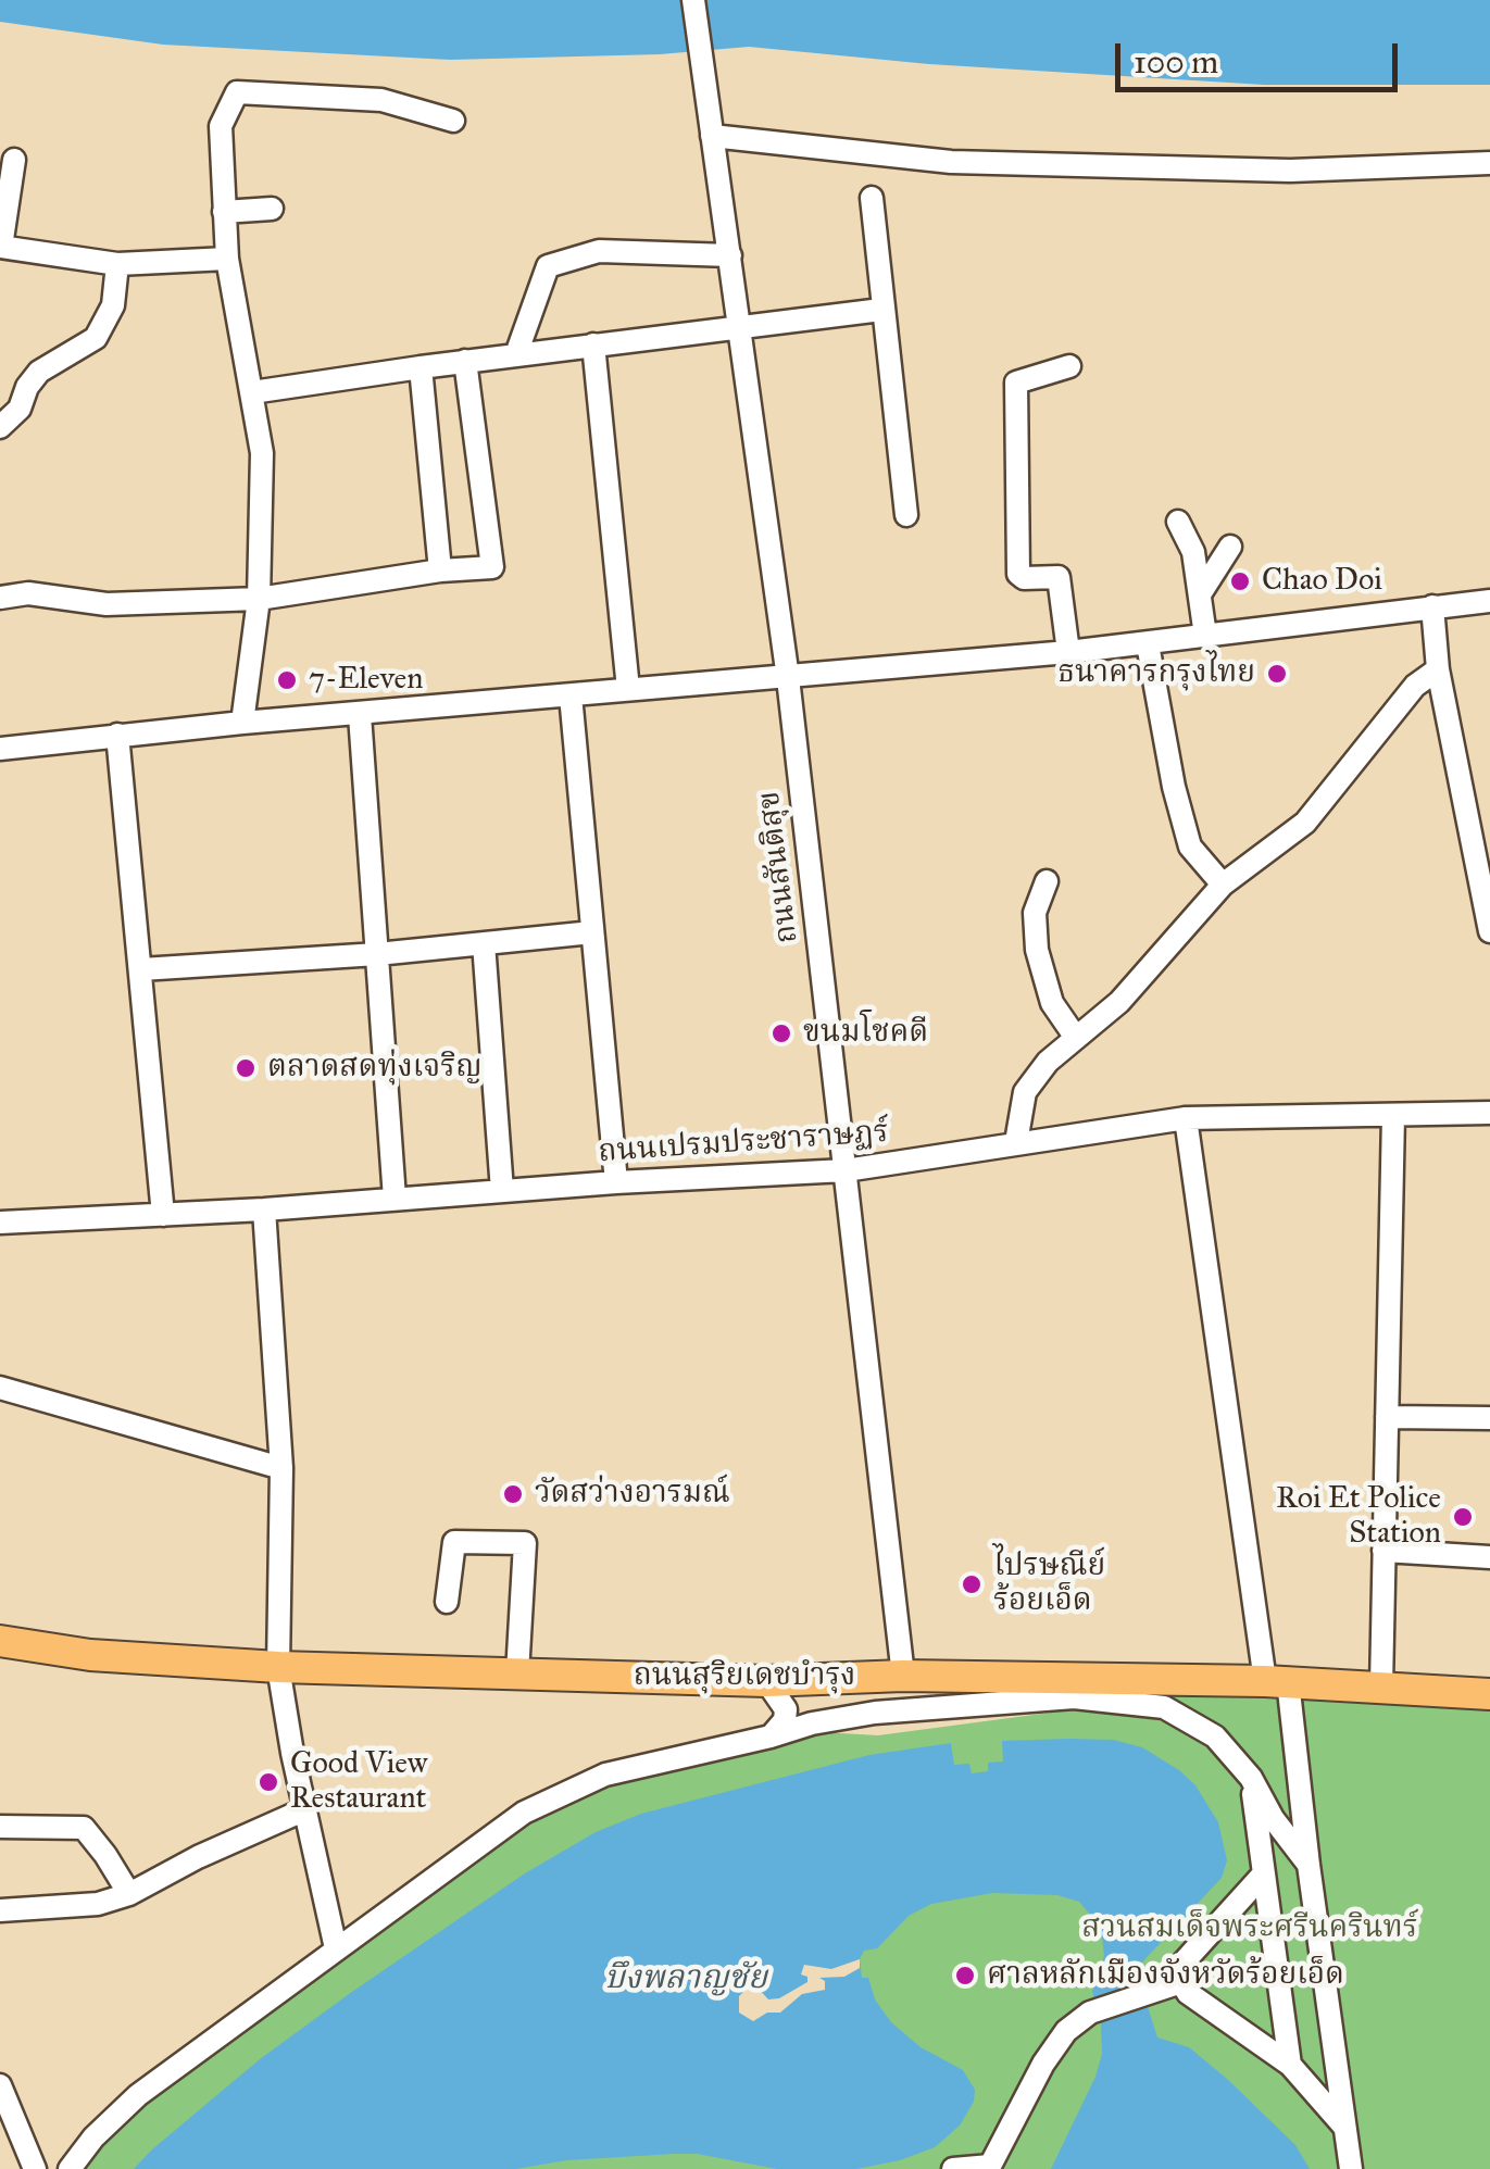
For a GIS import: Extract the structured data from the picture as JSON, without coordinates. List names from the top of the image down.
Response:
{
  "streets": {
    "main road": ["ถนนสุริยเดชบำรุง"],
    "street": ["ถนนสันติสุข", "ถนนเปรมประชาราษฏร์"]
  },
  "crossings": [
    ["ถนนสันติสุข", "ถนนเปรมประชาราษฏร์"],
    ["ถนนสันติสุข", "ถนนสุริยเดชบำรุง"]
  ],
  "water": ["บึงพลาญชัย"],
  "parks": ["สวนสมเด็จพระศรีนครินทร์"],
  "places": [
    "Chao Doi",
    "ธนาคารกรุงไทย",
    "7-Eleven",
    "ขนมโชคดี",
    "ตลาดสดทุ่งเจริญ",
    "วัดสว่างอารมณ์",
    "Roi Et Police Station",
    "ไปรษณีย์ ร้อยเอ็ด",
    "Good View Restaurant",
    "ศาลหลักเมืองจังหวัดร้อยเอ็ด"
  ],
  "scale_bar": "100 m"
}
